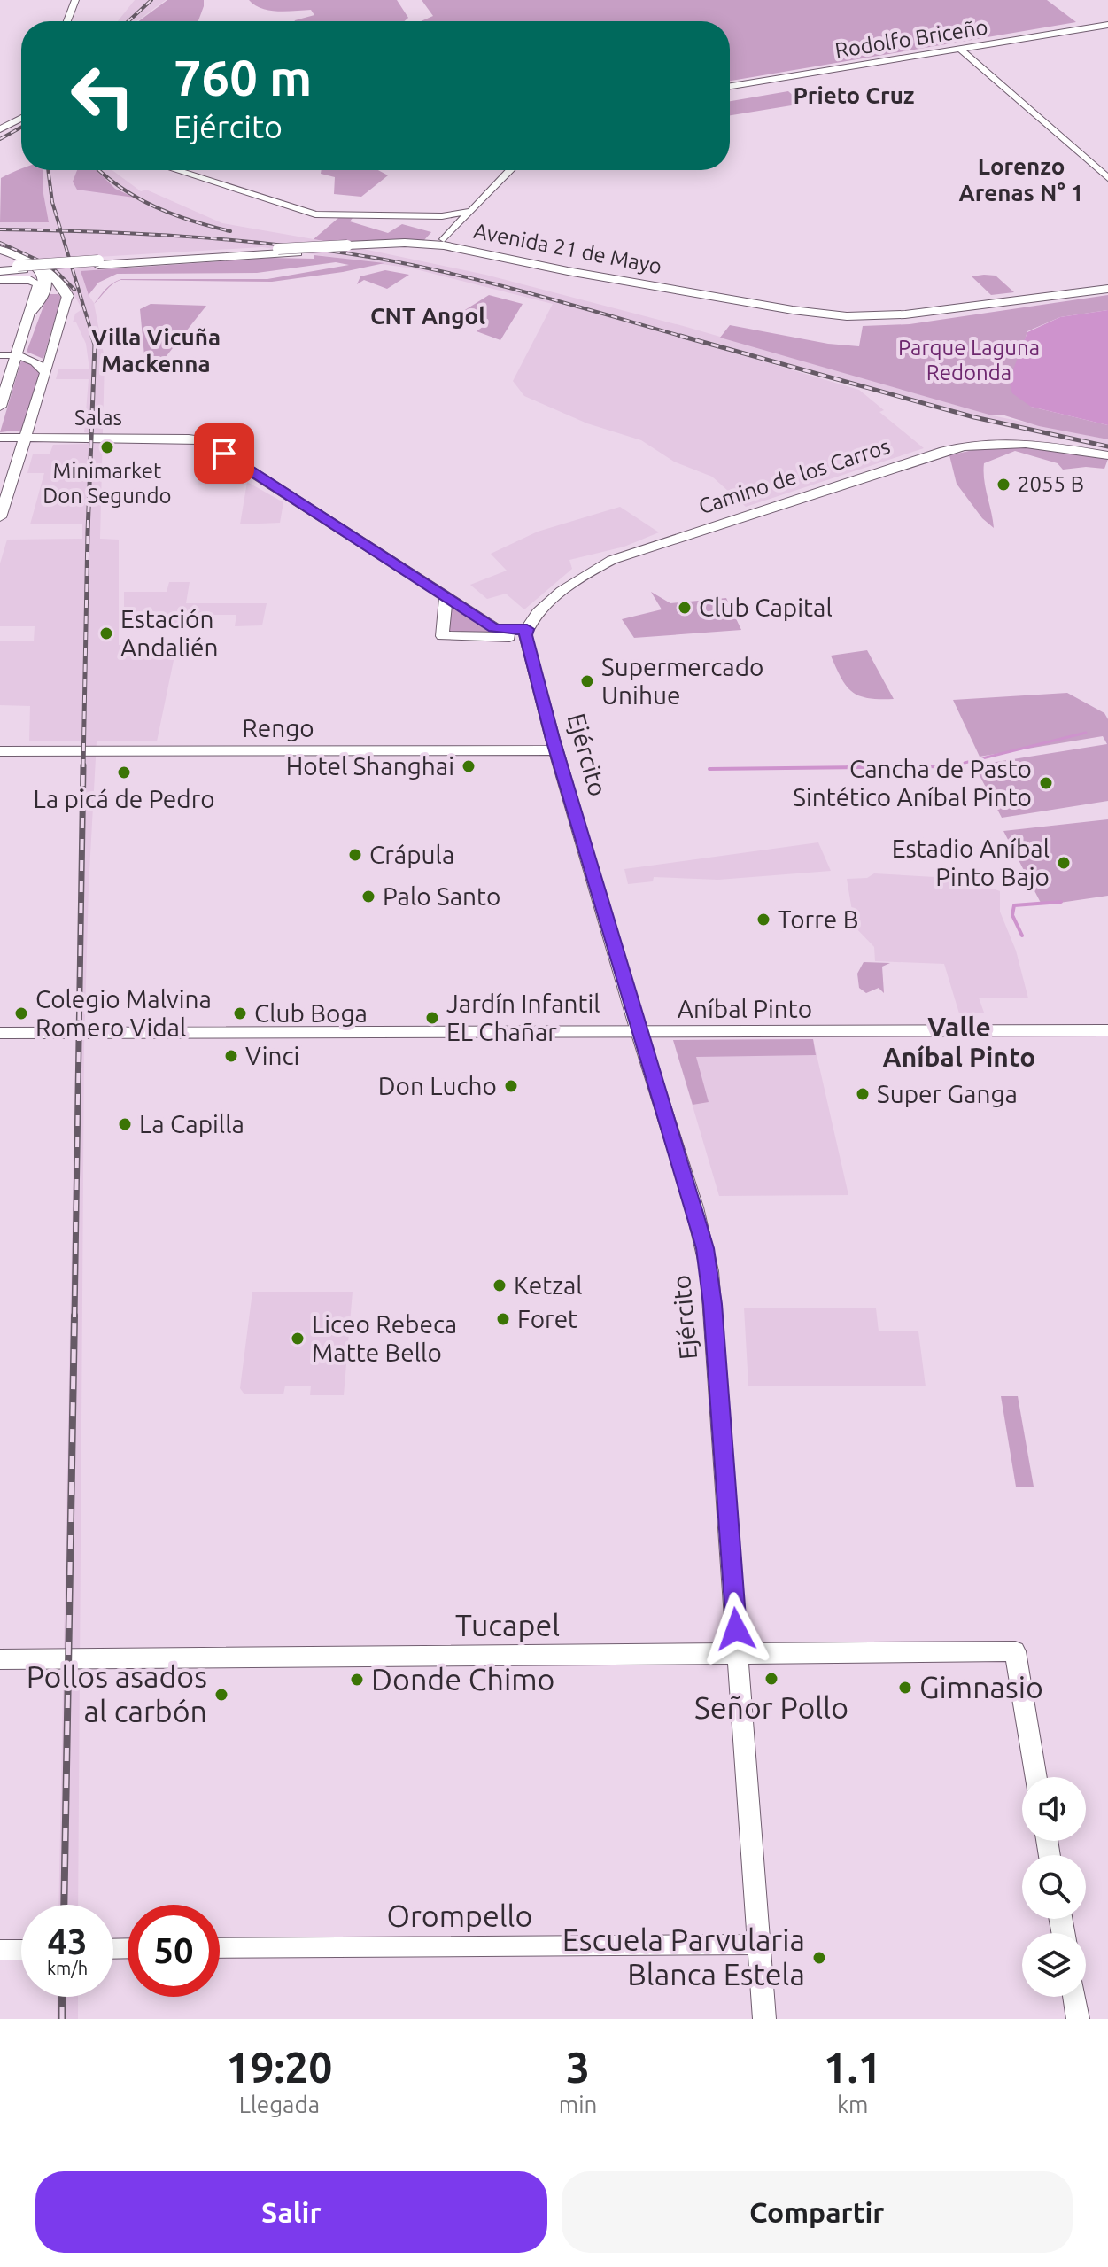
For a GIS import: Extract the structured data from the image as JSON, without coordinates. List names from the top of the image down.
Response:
{
  "streets": {
    "main road": [
      "Avenida 21 de Mayo",
      "Salas",
      "Camino de los Carros",
      "Rengo",
      "Ejército",
      "Tucapel"
    ],
    "street": ["Rodolfo Briceño", "Aníbal Pinto", "Orompello"]
  },
  "crossings": [
    ["Camino de los Carros", "Ejército"],
    ["Rengo", "Ejército"],
    ["Ejército", "Aníbal Pinto"],
    ["Ejército", "Tucapel"],
    ["Ejército", "Orompello"]
  ],
  "districts": [
    "Prieto Cruz",
    "Lorenzo Arenas N° 1",
    "CNT Angol",
    "Villa Vicuña Mackenna",
    "Valle Aníbal Pinto"
  ],
  "parks": ["Parque Laguna Redonda"],
  "places": [
    "Minimarket Don Segundo",
    "2055 B",
    "Club Capital",
    "Estación Andalién",
    "Supermercado Unihue",
    "Hotel Shanghai",
    "La picá de Pedro",
    "Cancha de Pasto Sintético Aníbal Pinto",
    "Crápula",
    "Estadio Aníbal Pinto Bajo",
    "Palo Santo",
    "Torre B",
    "Colegio Malvina Romero Vidal",
    "Club Boga",
    "Jardín Infantil EL Chañar",
    "Vinci",
    "Don Lucho",
    "Super Ganga",
    "La Capilla",
    "Ketzal",
    "Foret",
    "Liceo Rebeca Matte Bello",
    "Señor Pollo",
    "Donde Chimo",
    "Gimnasio",
    "Pollos asados al carbón",
    "Escuela Parvularia Blanca Estela"
  ],
  "page": {
    "turn": ["760 m", "Ejército"],
    "speed": "43 km/h",
    "limit": "50",
    "eta": [
      "19:20",
      "Llegada",
      "3",
      "min",
      "1.1",
      "km"
    ],
    "buttons": ["Salir", "Compartir"]
  }
}
